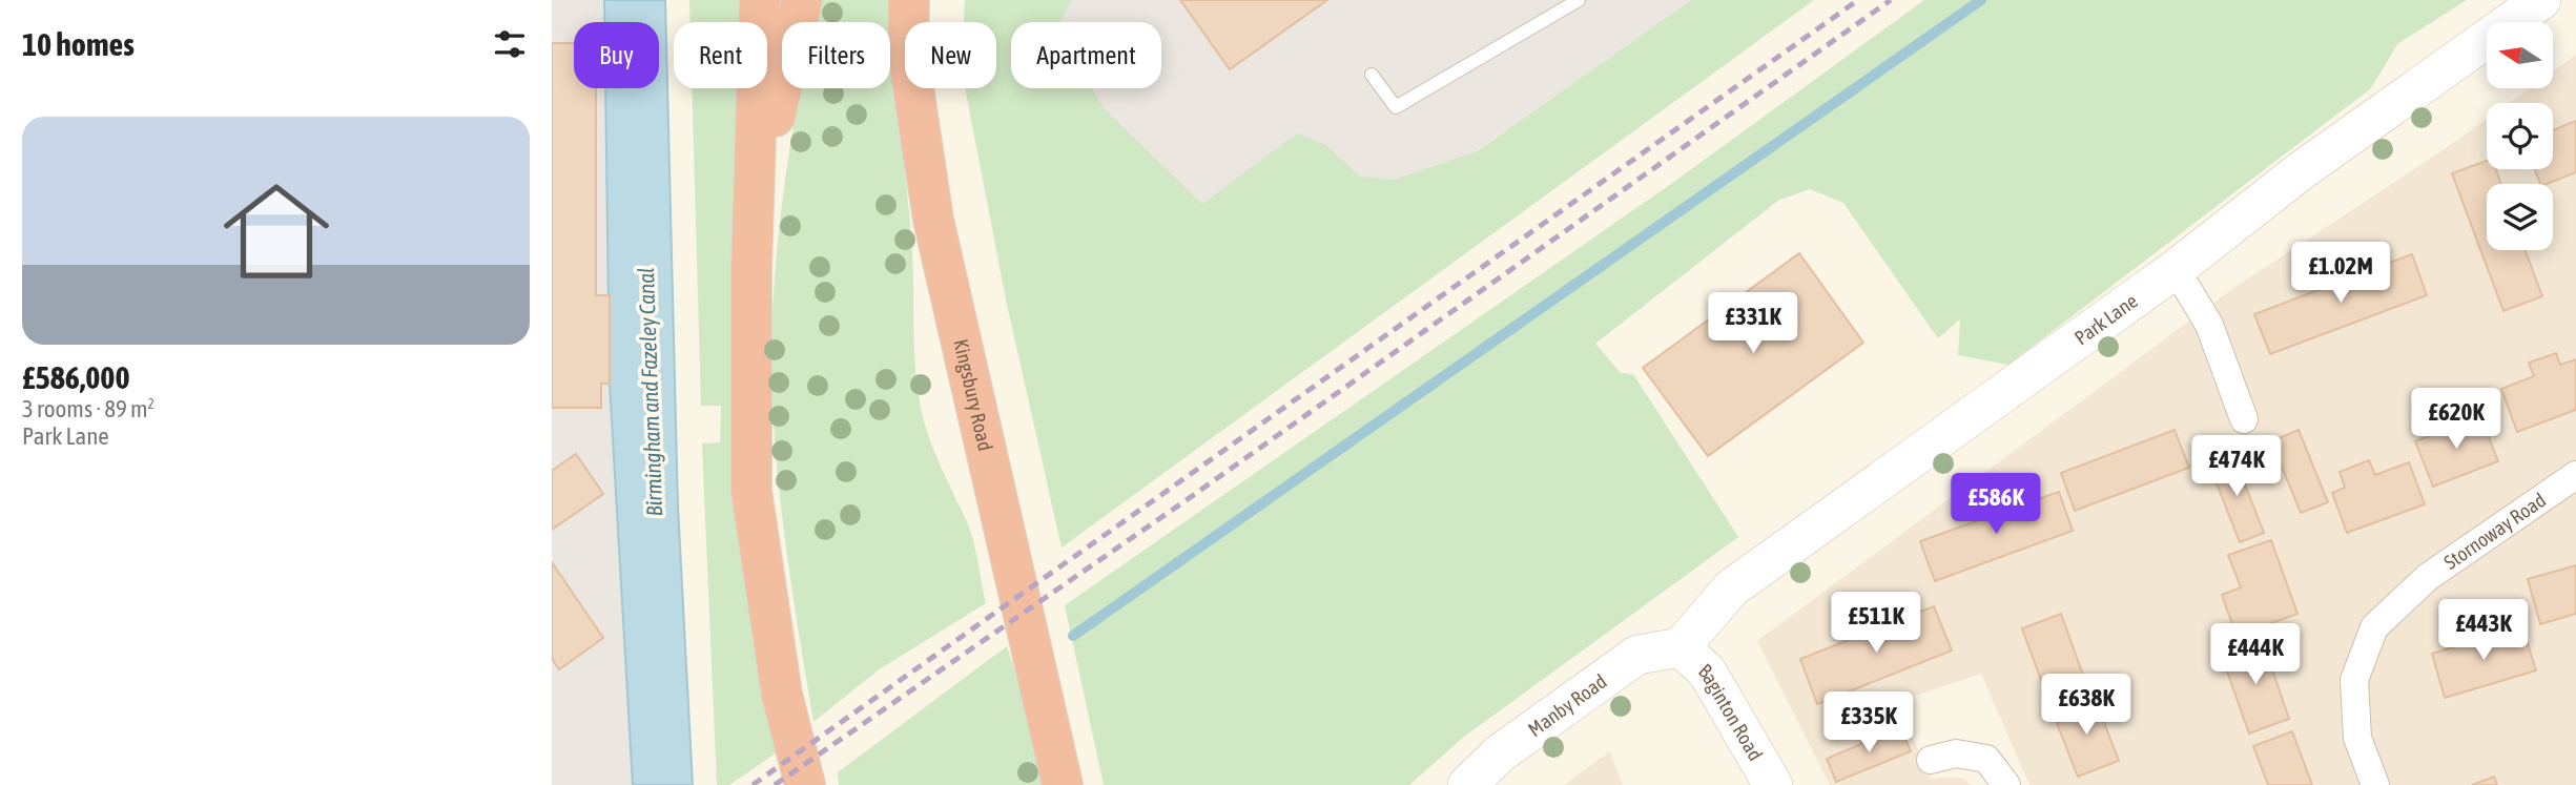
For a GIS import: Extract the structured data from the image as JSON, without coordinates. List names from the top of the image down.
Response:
{
  "streets": {
    "highway": ["Kingsbury Road"],
    "street": [
      "Park Lane",
      "Stornoway Road",
      "Manby Road",
      "Baginton Road"
    ]
  },
  "crossings": [
    ["Park Lane", "Manby Road"],
    ["Park Lane", "Baginton Road"],
    ["Manby Road", "Baginton Road"]
  ],
  "water": ["Birmingham and Fazeley Canal"],
  "north": "left",
  "page": {
    "heading": "10 homes",
    "chip": [
      "Buy",
      "Rent",
      "Filters",
      "New",
      "Apartment"
    ],
    "list": [
      {
        "name": "£586,000",
        "note": "3 rooms · 89 m² · Park Lane"
      }
    ],
    "price": [
      "£1.02M",
      "£331K",
      "£620K",
      "£474K",
      "£586K",
      "£511K",
      "£443K",
      "£444K",
      "£638K",
      "£335K"
    ]
  }
}
